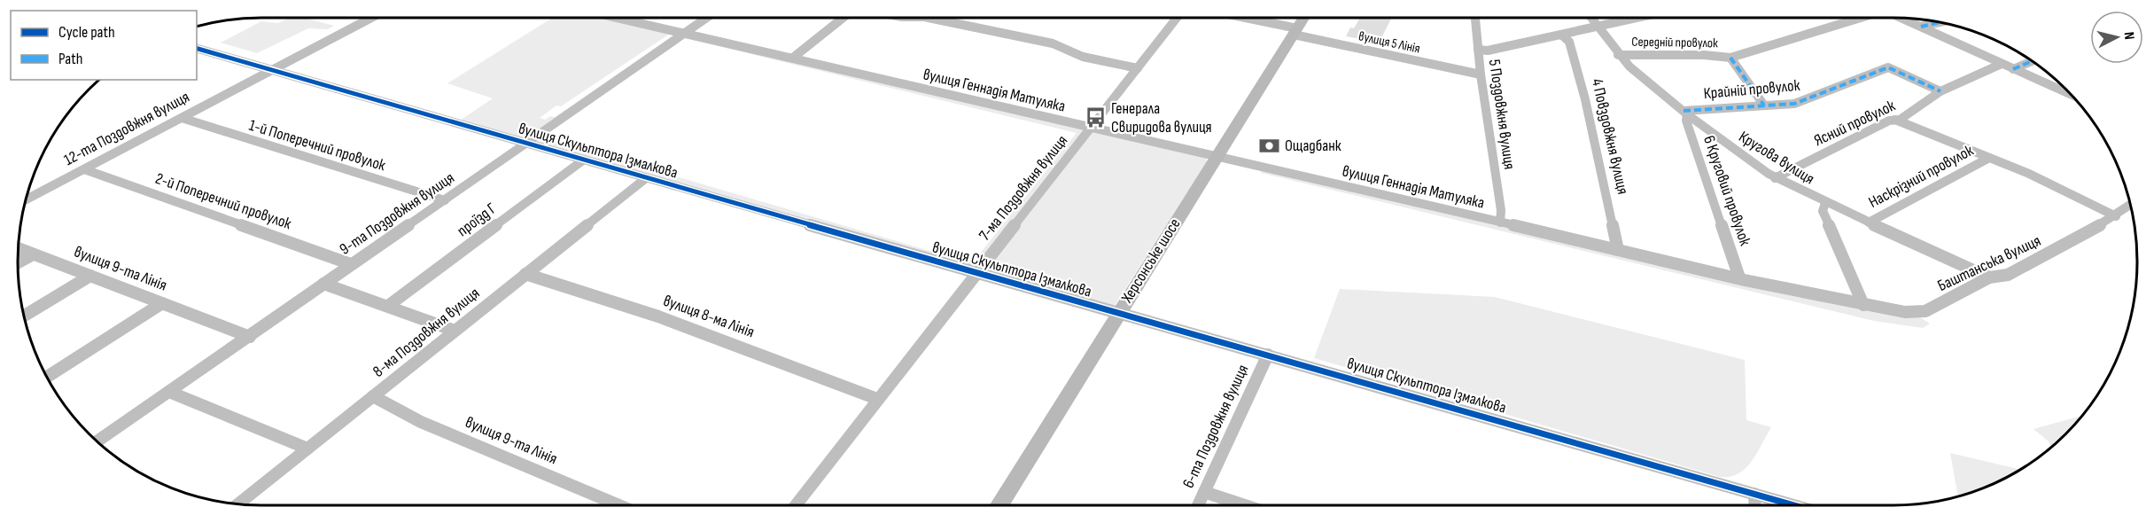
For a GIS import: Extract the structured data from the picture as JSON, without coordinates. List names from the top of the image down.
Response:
{
  "streets": {
    "main road": ["Херсонське шосе"],
    "street": [
      "вулиця 5 Лінія",
      "Середній провулок",
      "Крайній провулок",
      "вулиця Геннадія Матуляка",
      "5 Поздовжня вулиця",
      "Ясний провулок",
      "12-та Поздовжня вулиця",
      "4 Повздовжня вулиця",
      "1-й Поперечний провулок",
      "вулиця Скульптора Ізмалкова",
      "Кругова вулиця",
      "Наскрізний провулок",
      "7-ма Поздовжня вулиця",
      "6 Круговий провулок",
      "2-й Поперечний провулок",
      "9-та Поздовжня вулиця",
      "проїзд Г",
      "Баштанська вулиця",
      "вулиця 9-та Лінія",
      "вулиця 8-ма Лінія",
      "8-ма Поздовжня вулиця",
      "6-та Поздовжня вулиця"
    ]
  },
  "crossings": [
    ["вулиця 5 Лінія", "5 Поздовжня вулиця"],
    ["вулиця 5 Лінія", "Херсонське шосе"],
    ["Середній провулок", "Крайній провулок"],
    ["Середній провулок", "Кругова вулиця"],
    ["Крайній провулок", "Ясний провулок"],
    ["Крайній провулок", "Кругова вулиця"],
    ["Крайній провулок", "6 Круговий провулок"],
    ["вулиця Геннадія Матуляка", "5 Поздовжня вулиця"],
    ["вулиця Геннадія Матуляка", "4 Повздовжня вулиця"],
    ["вулиця Геннадія Матуляка", "7-ма Поздовжня вулиця"],
    ["вулиця Геннадія Матуляка", "6 Круговий провулок"],
    ["вулиця Геннадія Матуляка", "9-та Поздовжня вулиця"],
    ["вулиця Геннадія Матуляка", "Херсонське шосе"],
    ["вулиця Геннадія Матуляка", "Баштанська вулиця"],
    ["Ясний провулок", "Кругова вулиця"],
    ["Ясний провулок", "Наскрізний провулок"],
    ["12-та Поздовжня вулиця", "1-й Поперечний провулок"],
    ["12-та Поздовжня вулиця", "вулиця Скульптора Ізмалкова"],
    ["12-та Поздовжня вулиця", "2-й Поперечний провулок"],
    ["1-й Поперечний провулок", "9-та Поздовжня вулиця"],
    ["вулиця Скульптора Ізмалкова", "7-ма Поздовжня вулиця"],
    ["вулиця Скульптора Ізмалкова", "9-та Поздовжня вулиця"],
    ["вулиця Скульптора Ізмалкова", "проїзд Г"],
    ["вулиця Скульптора Ізмалкова", "Херсонське шосе"],
    ["вулиця Скульптора Ізмалкова", "8-ма Поздовжня вулиця"],
    ["вулиця Скульптора Ізмалкова", "6-та Поздовжня вулиця"],
    ["Кругова вулиця", "Наскрізний провулок"],
    ["Кругова вулиця", "6 Круговий провулок"],
    ["Кругова вулиця", "Баштанська вулиця"],
    ["Наскрізний провулок", "Баштанська вулиця"],
    ["7-ма Поздовжня вулиця", "вулиця 8-ма Лінія"],
    ["2-й Поперечний провулок", "9-та Поздовжня вулиця"],
    ["9-та Поздовжня вулиця", "вулиця 9-та Лінія"],
    ["вулиця 9-та Лінія", "8-ма Поздовжня вулиця"],
    ["вулиця 8-ма Лінія", "8-ма Поздовжня вулиця"]
  ],
  "places": {
    "bus stop": ["Генерала Свиридова вулиця"],
    "bank": ["Ощадбанк"]
  },
  "legend": ["Cycle path", "Path"],
  "north": "right"
}
